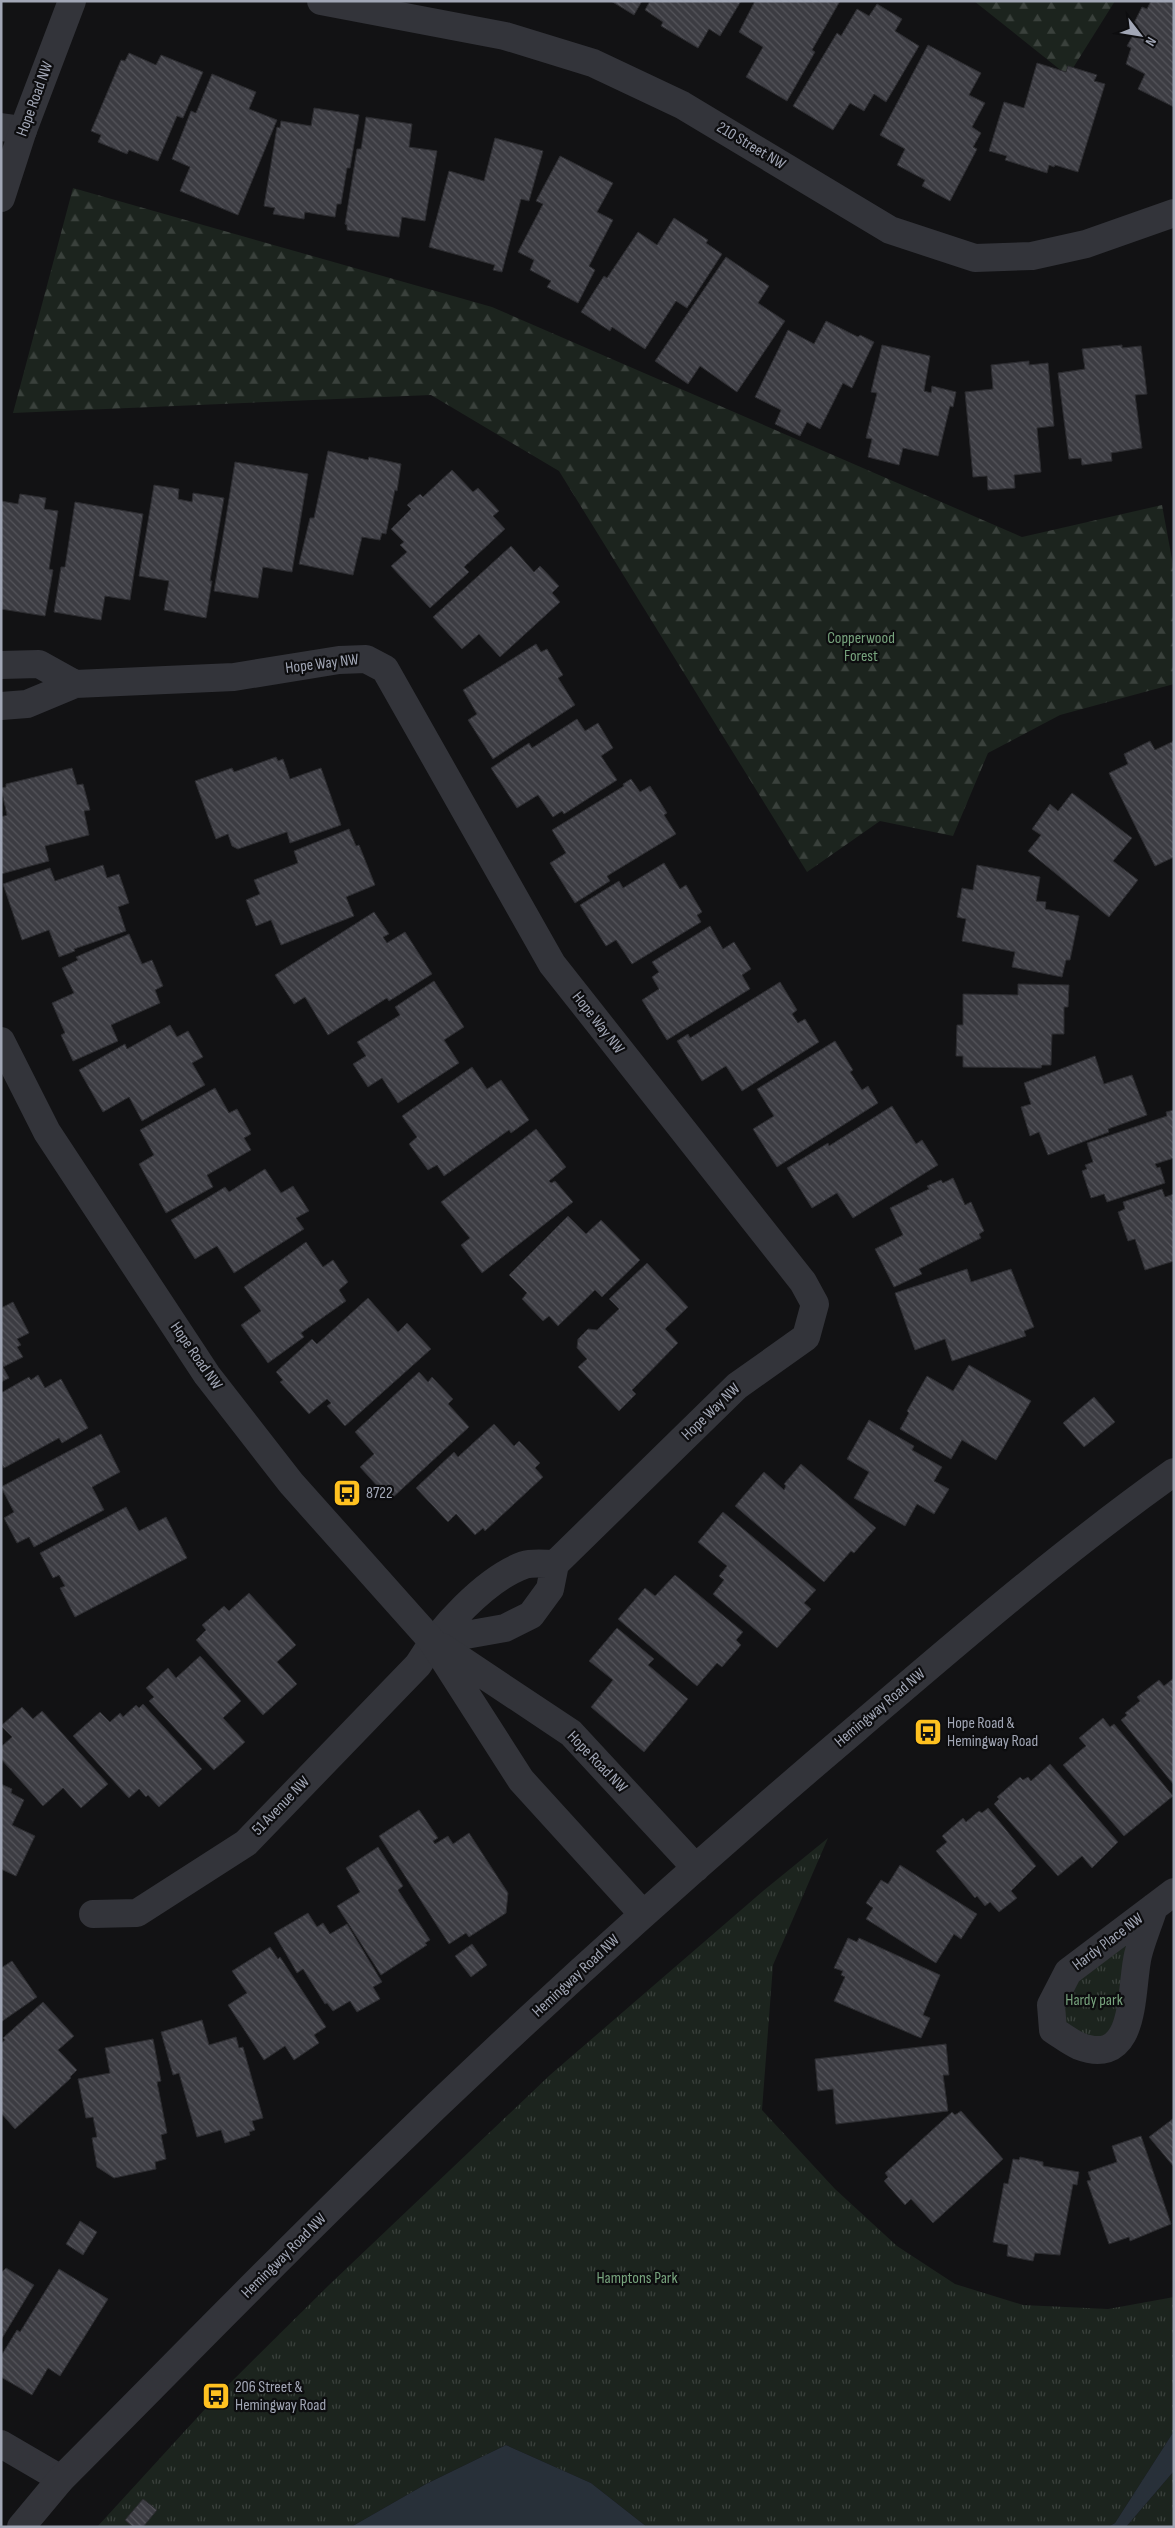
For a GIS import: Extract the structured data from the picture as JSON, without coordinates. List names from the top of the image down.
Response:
{
  "streets": {
    "street": [
      "Hope Road NW",
      "210 Street NW",
      "Hope Way NW",
      "Hemingway Road NW",
      "51 Avenue NW",
      "Hardy Place NW"
    ]
  },
  "crossings": [
    ["Hope Road NW", "Hemingway Road NW"],
    ["Hope Road NW", "51 Avenue NW"]
  ],
  "parks": ["Copperwood Forest", "Hardy park", "Hamptons Park"],
  "places": {
    "bus stop": ["8722", "Hope Road & Hemingway Road", "206 Street & Hemingway Road"]
  },
  "north": "bottom right"
}
